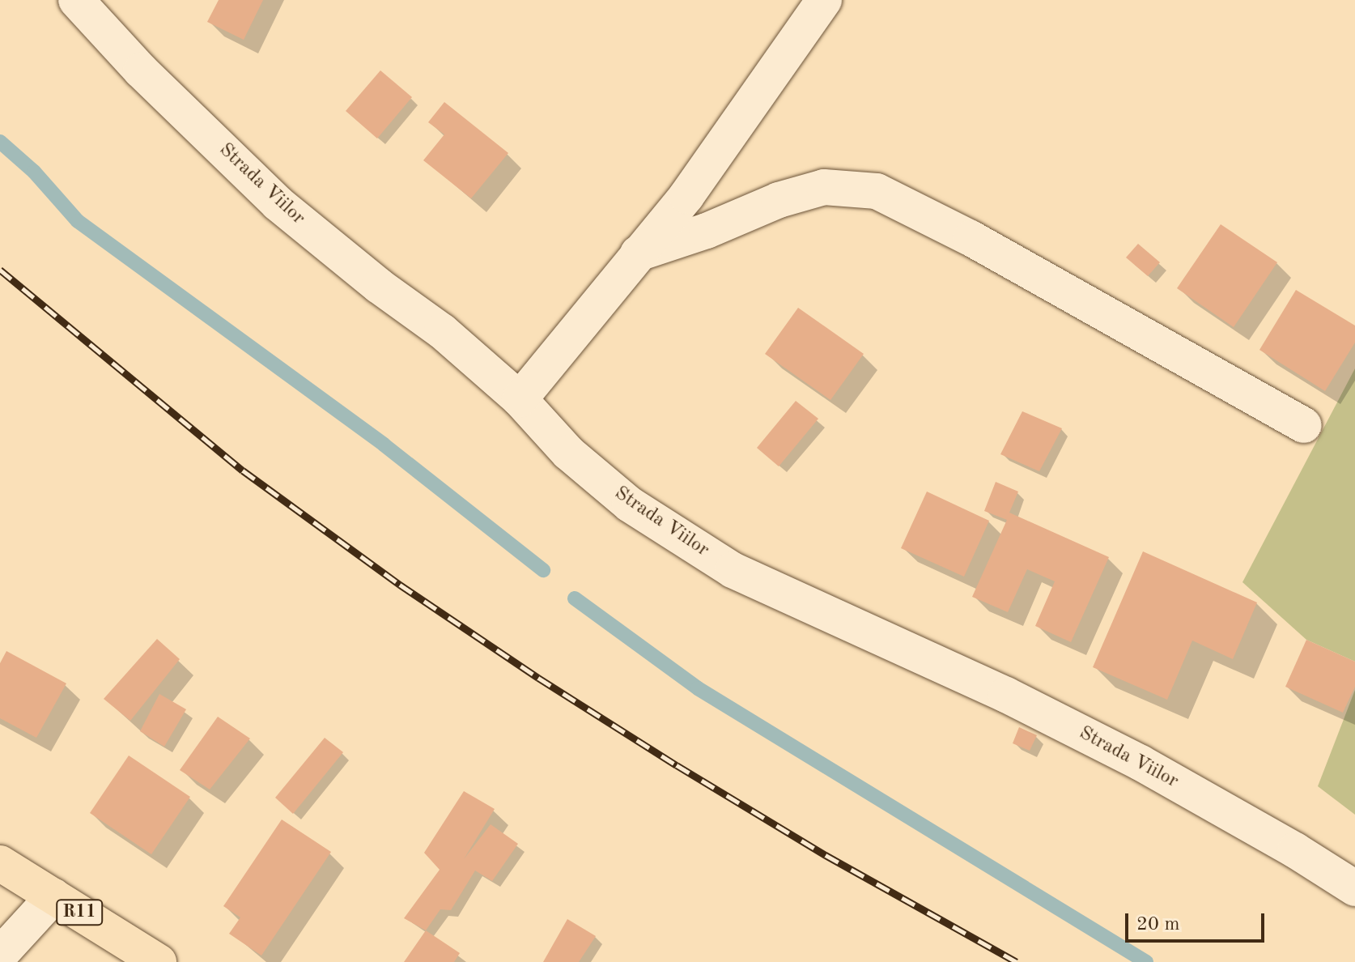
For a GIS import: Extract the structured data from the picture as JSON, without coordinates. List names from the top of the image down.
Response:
{
  "streets": {
    "main road": ["R11"],
    "street": ["Strada Viilor"]
  },
  "scale_bar": "20 m"
}
